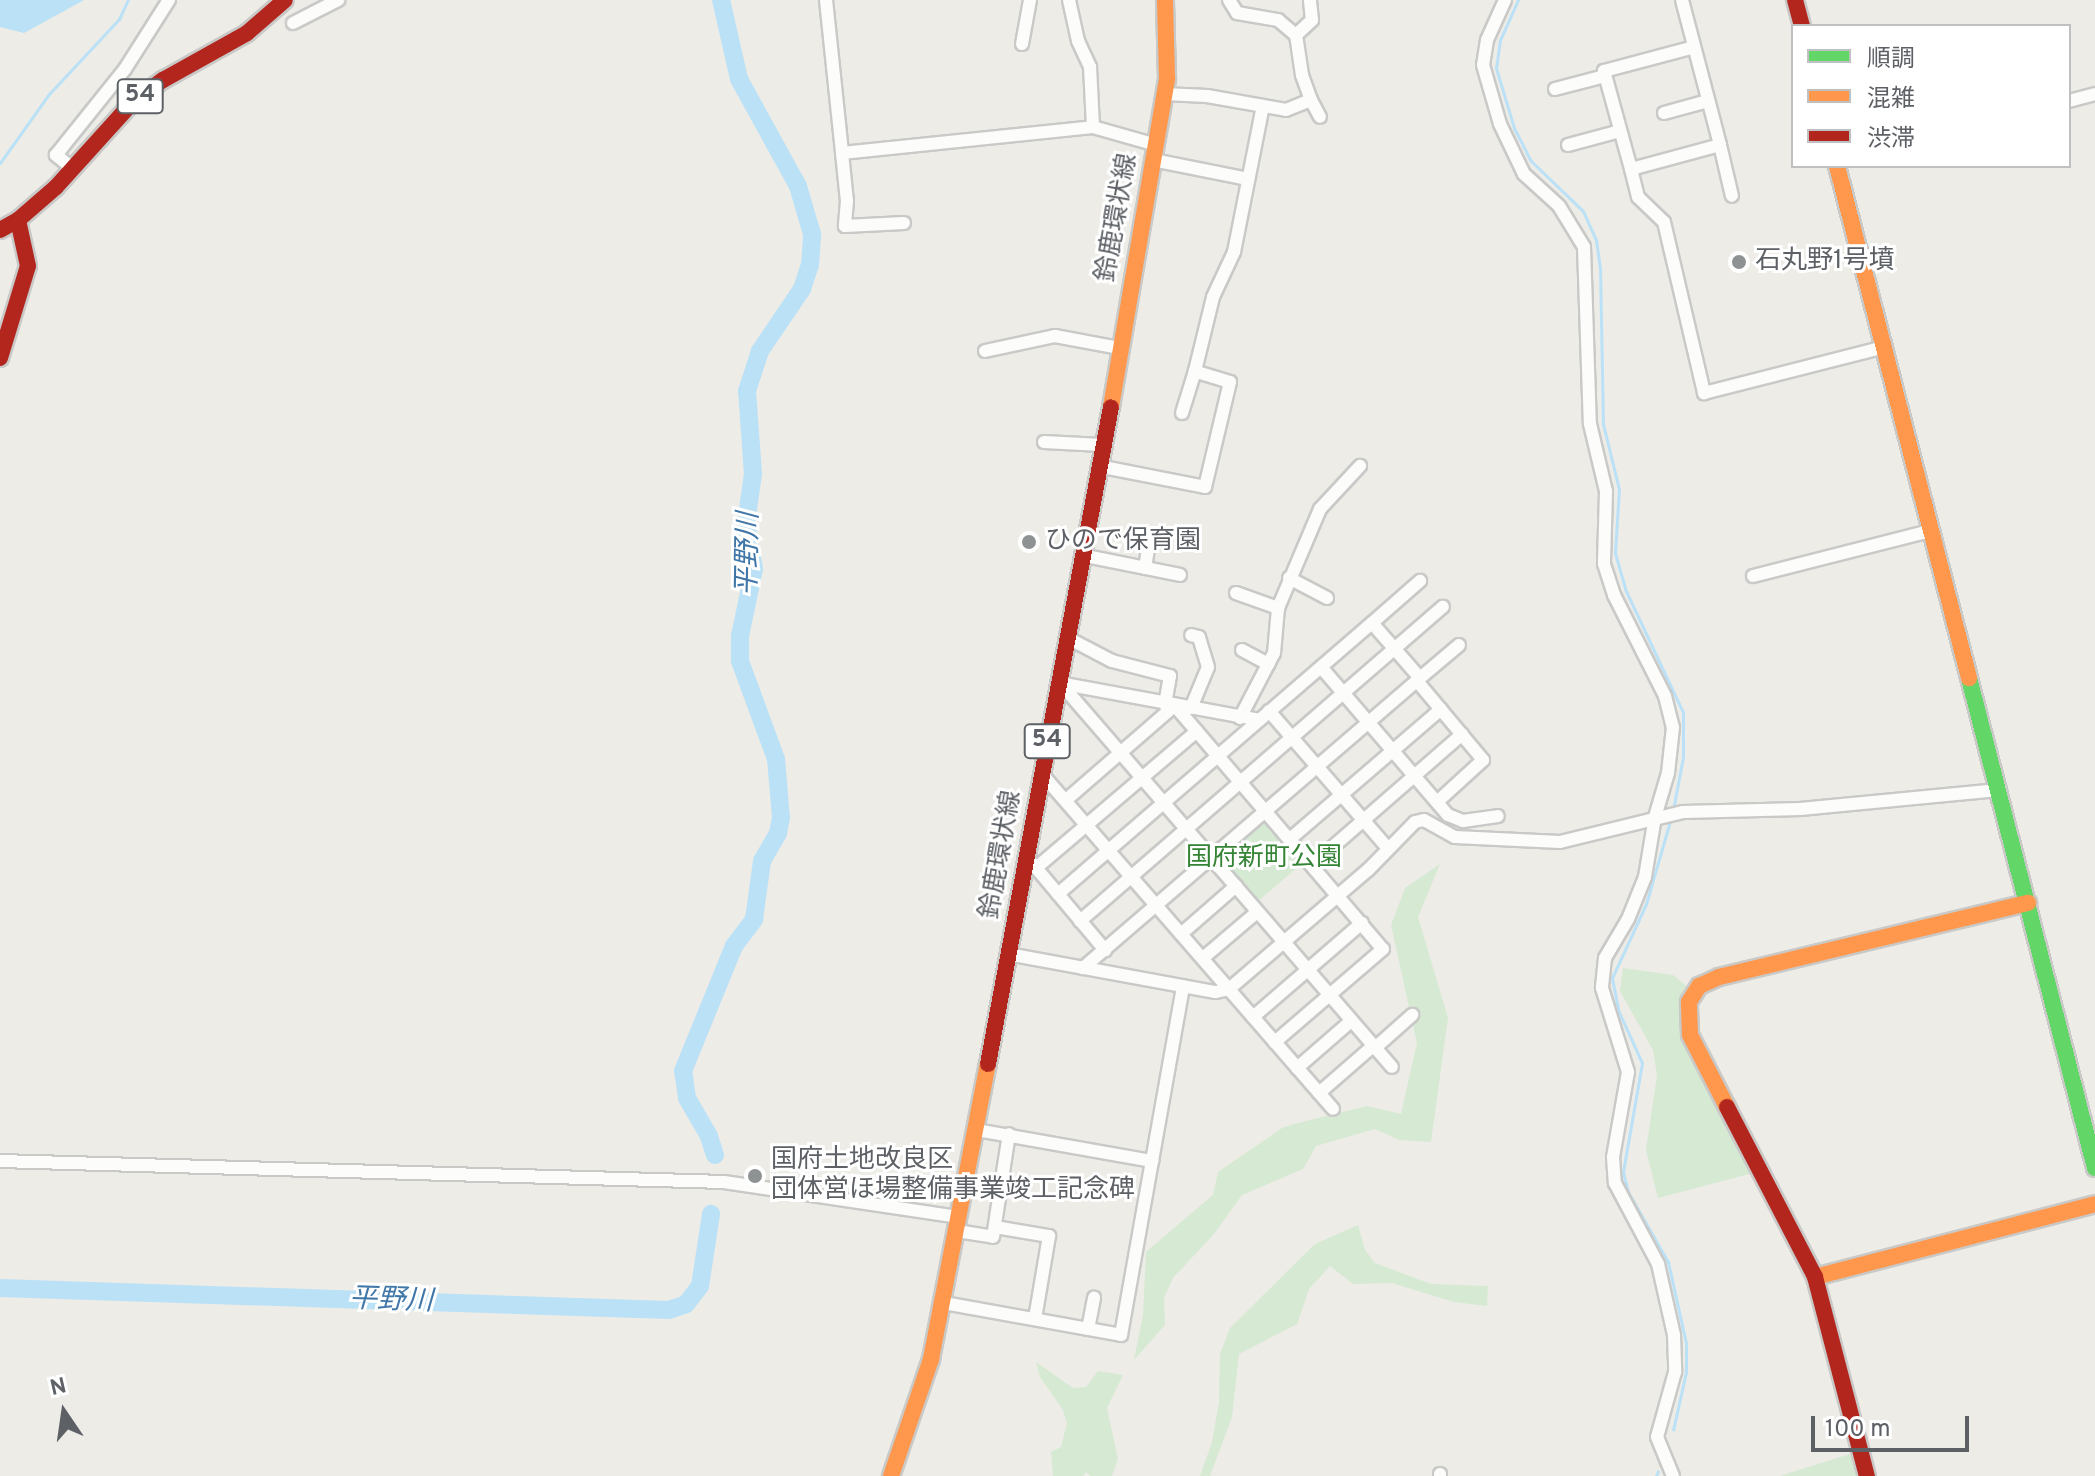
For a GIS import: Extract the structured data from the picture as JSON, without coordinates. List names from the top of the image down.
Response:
{
  "streets": {
    "street": ["54", "鈴鹿環状線"]
  },
  "water": ["平野川"],
  "parks": ["国府新町公園"],
  "places": ["石丸野1号墳", "ひので保育園", "国府土地改良区 団体営ほ場整備事業竣工記念碑"],
  "legend": ["順調", "混雑", "渋滞"],
  "scale_bar": "100 m",
  "north": "top"
}
